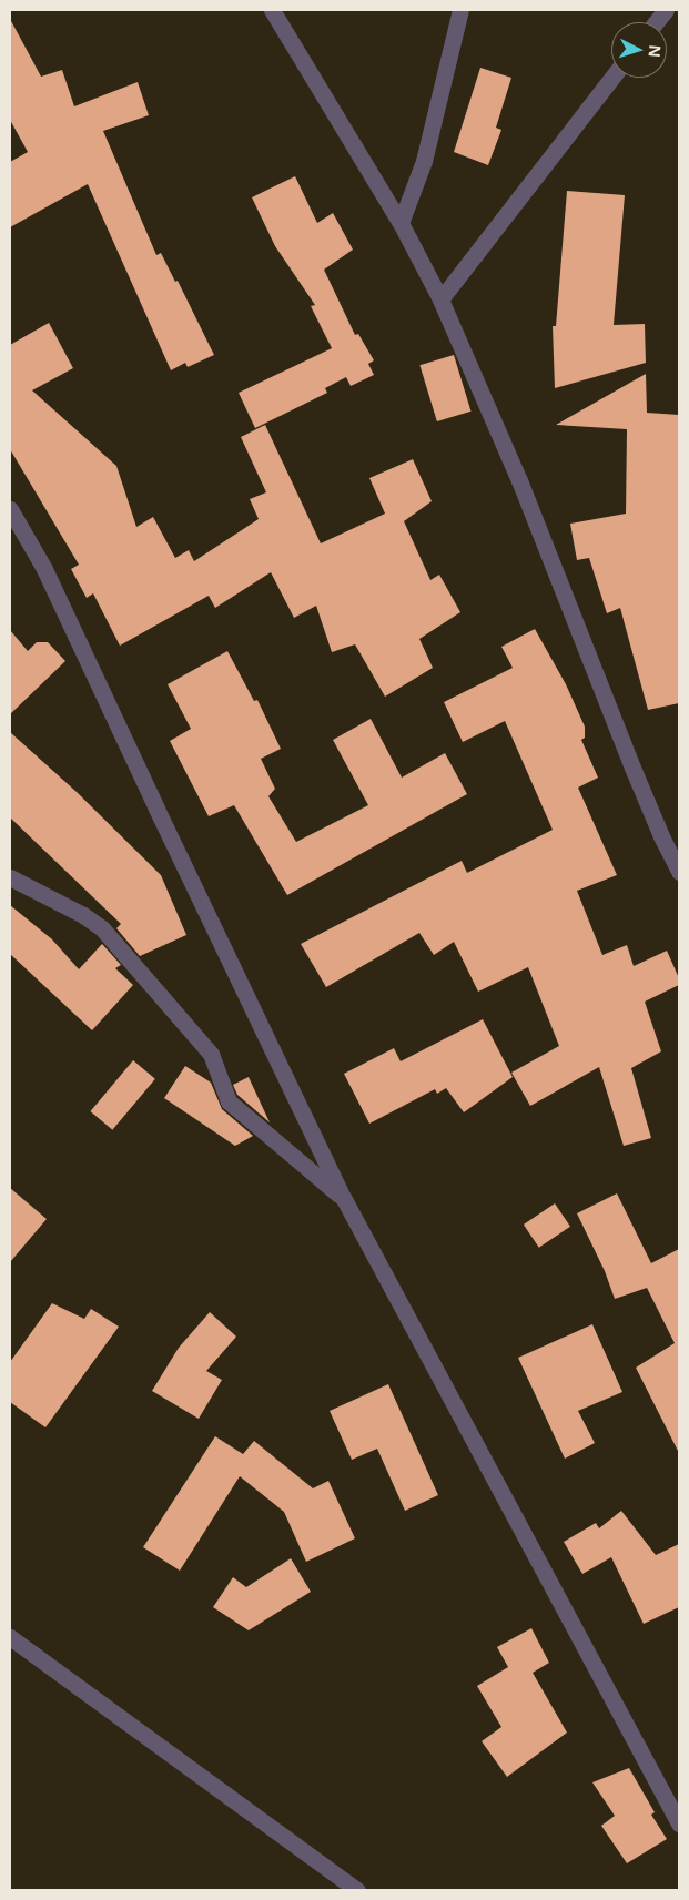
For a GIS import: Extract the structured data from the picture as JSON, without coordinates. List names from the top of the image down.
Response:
{
  "north": "right"
}
